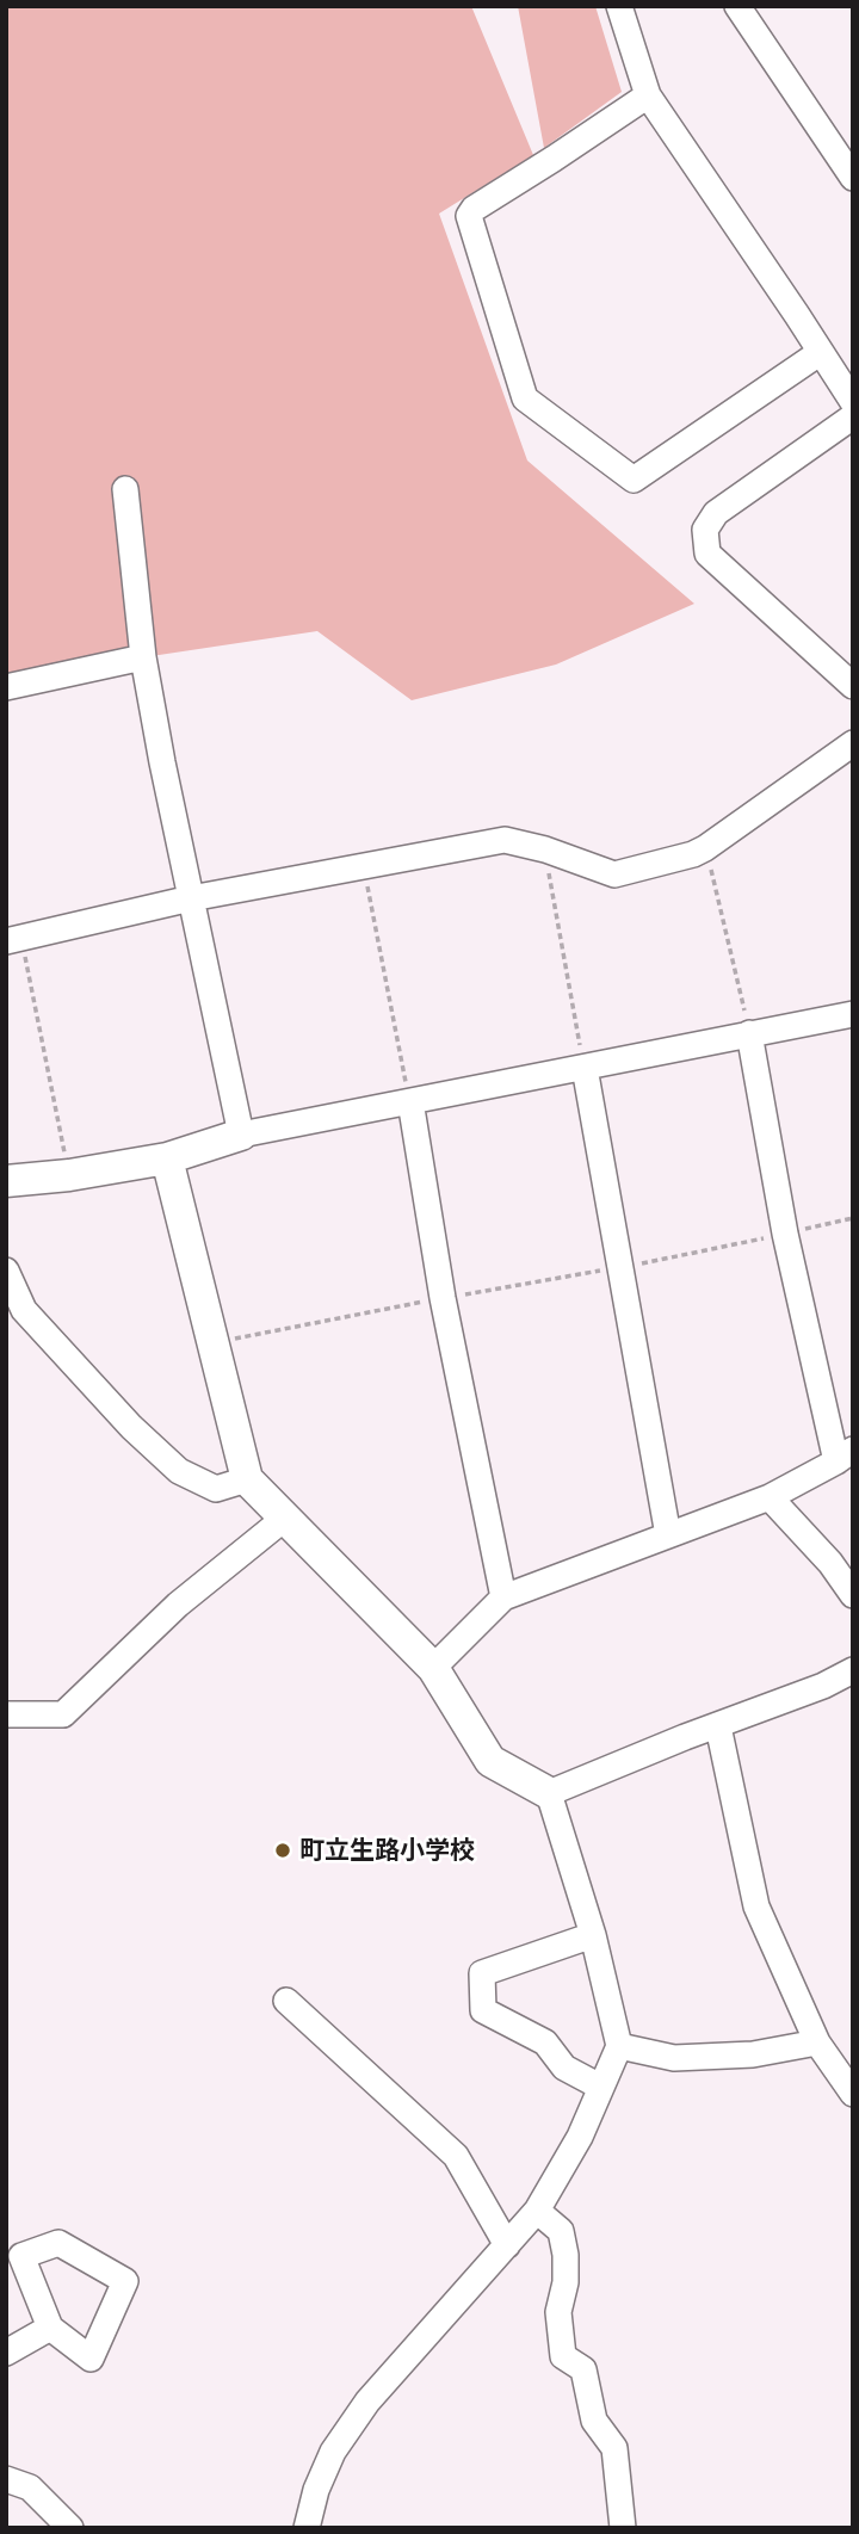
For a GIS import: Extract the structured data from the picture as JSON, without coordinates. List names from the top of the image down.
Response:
{
  "places": ["町立生路小学校"]
}
